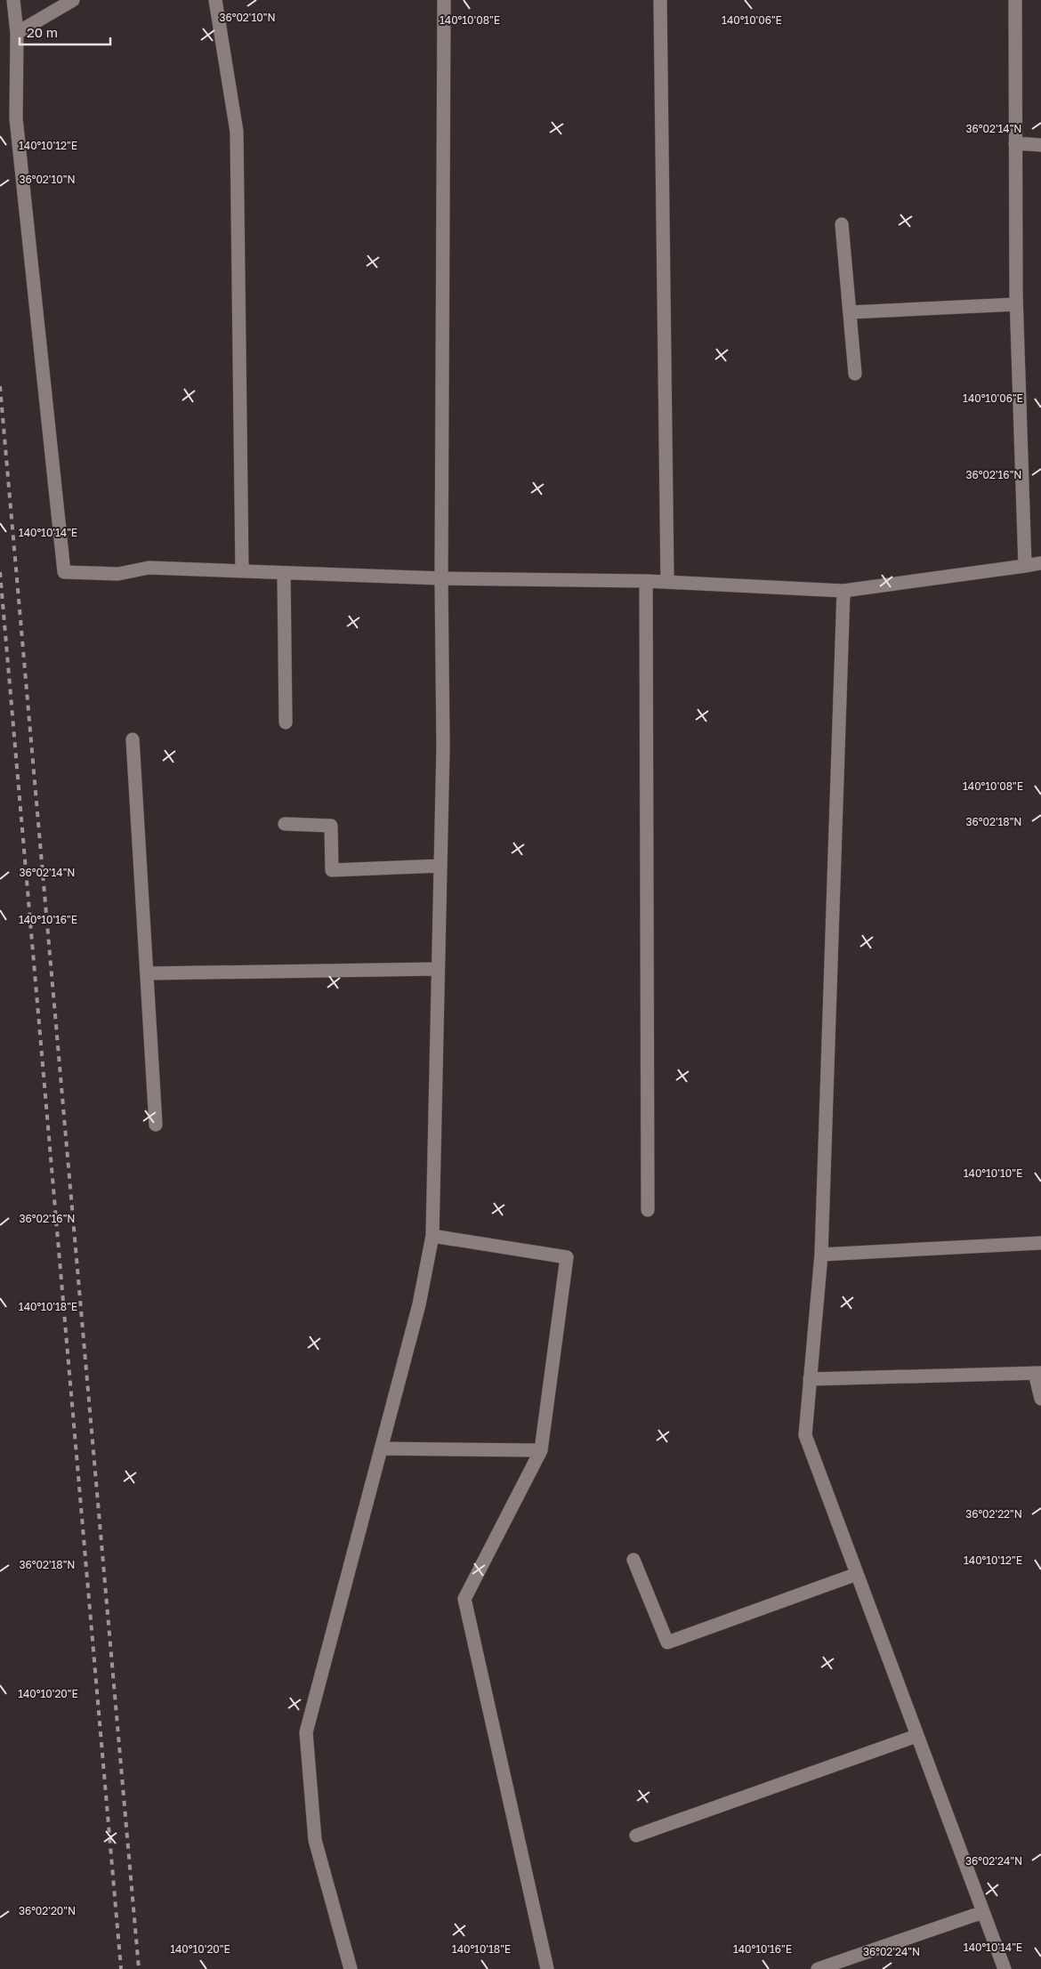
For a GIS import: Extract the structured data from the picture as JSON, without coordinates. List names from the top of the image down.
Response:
{
  "scale_bar": "20 m",
  "coordinates": [
    "36°02'10\"N",
    "140°10'08\"E",
    "140°10'06\"E",
    "36°02'14\"N",
    "140°10'12\"E",
    "36°02'16\"N",
    "140°10'14\"E",
    "36°02'18\"N",
    "140°10'16\"E",
    "140°10'10\"E",
    "140°10'18\"E",
    "36°02'22\"N",
    "140°10'20\"E",
    "36°02'24\"N",
    "36°02'20\"N"
  ]
}
